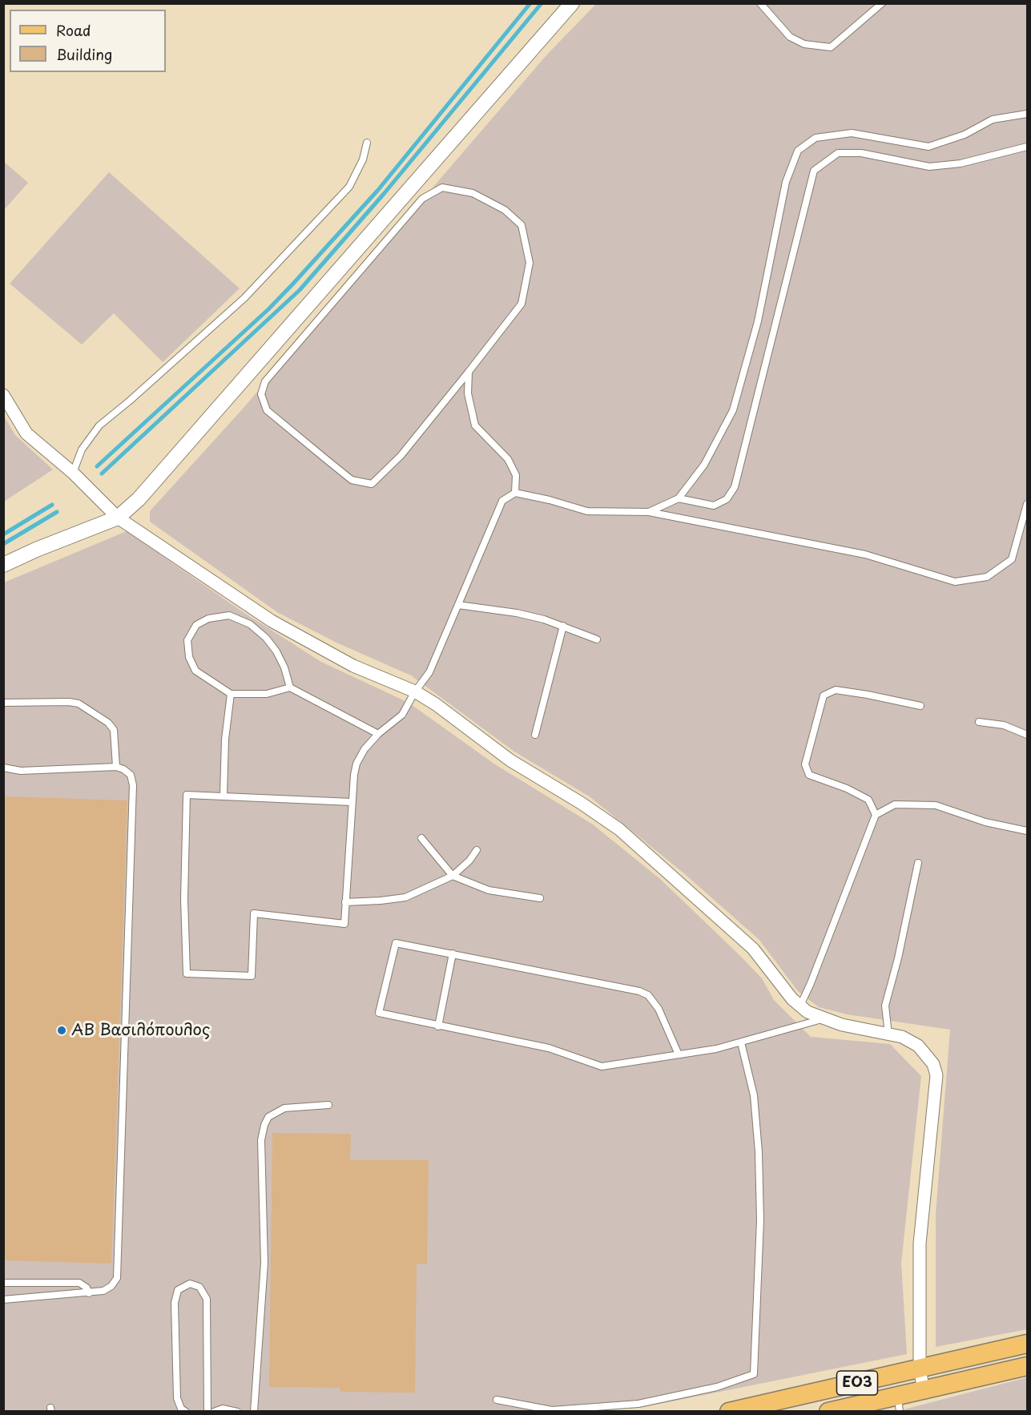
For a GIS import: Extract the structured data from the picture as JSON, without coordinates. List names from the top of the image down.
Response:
{
  "streets": {
    "main road": ["ΕΟ3"]
  },
  "places": ["ΑΒ Βασιλόπουλος"],
  "legend": ["Road", "Building"]
}
